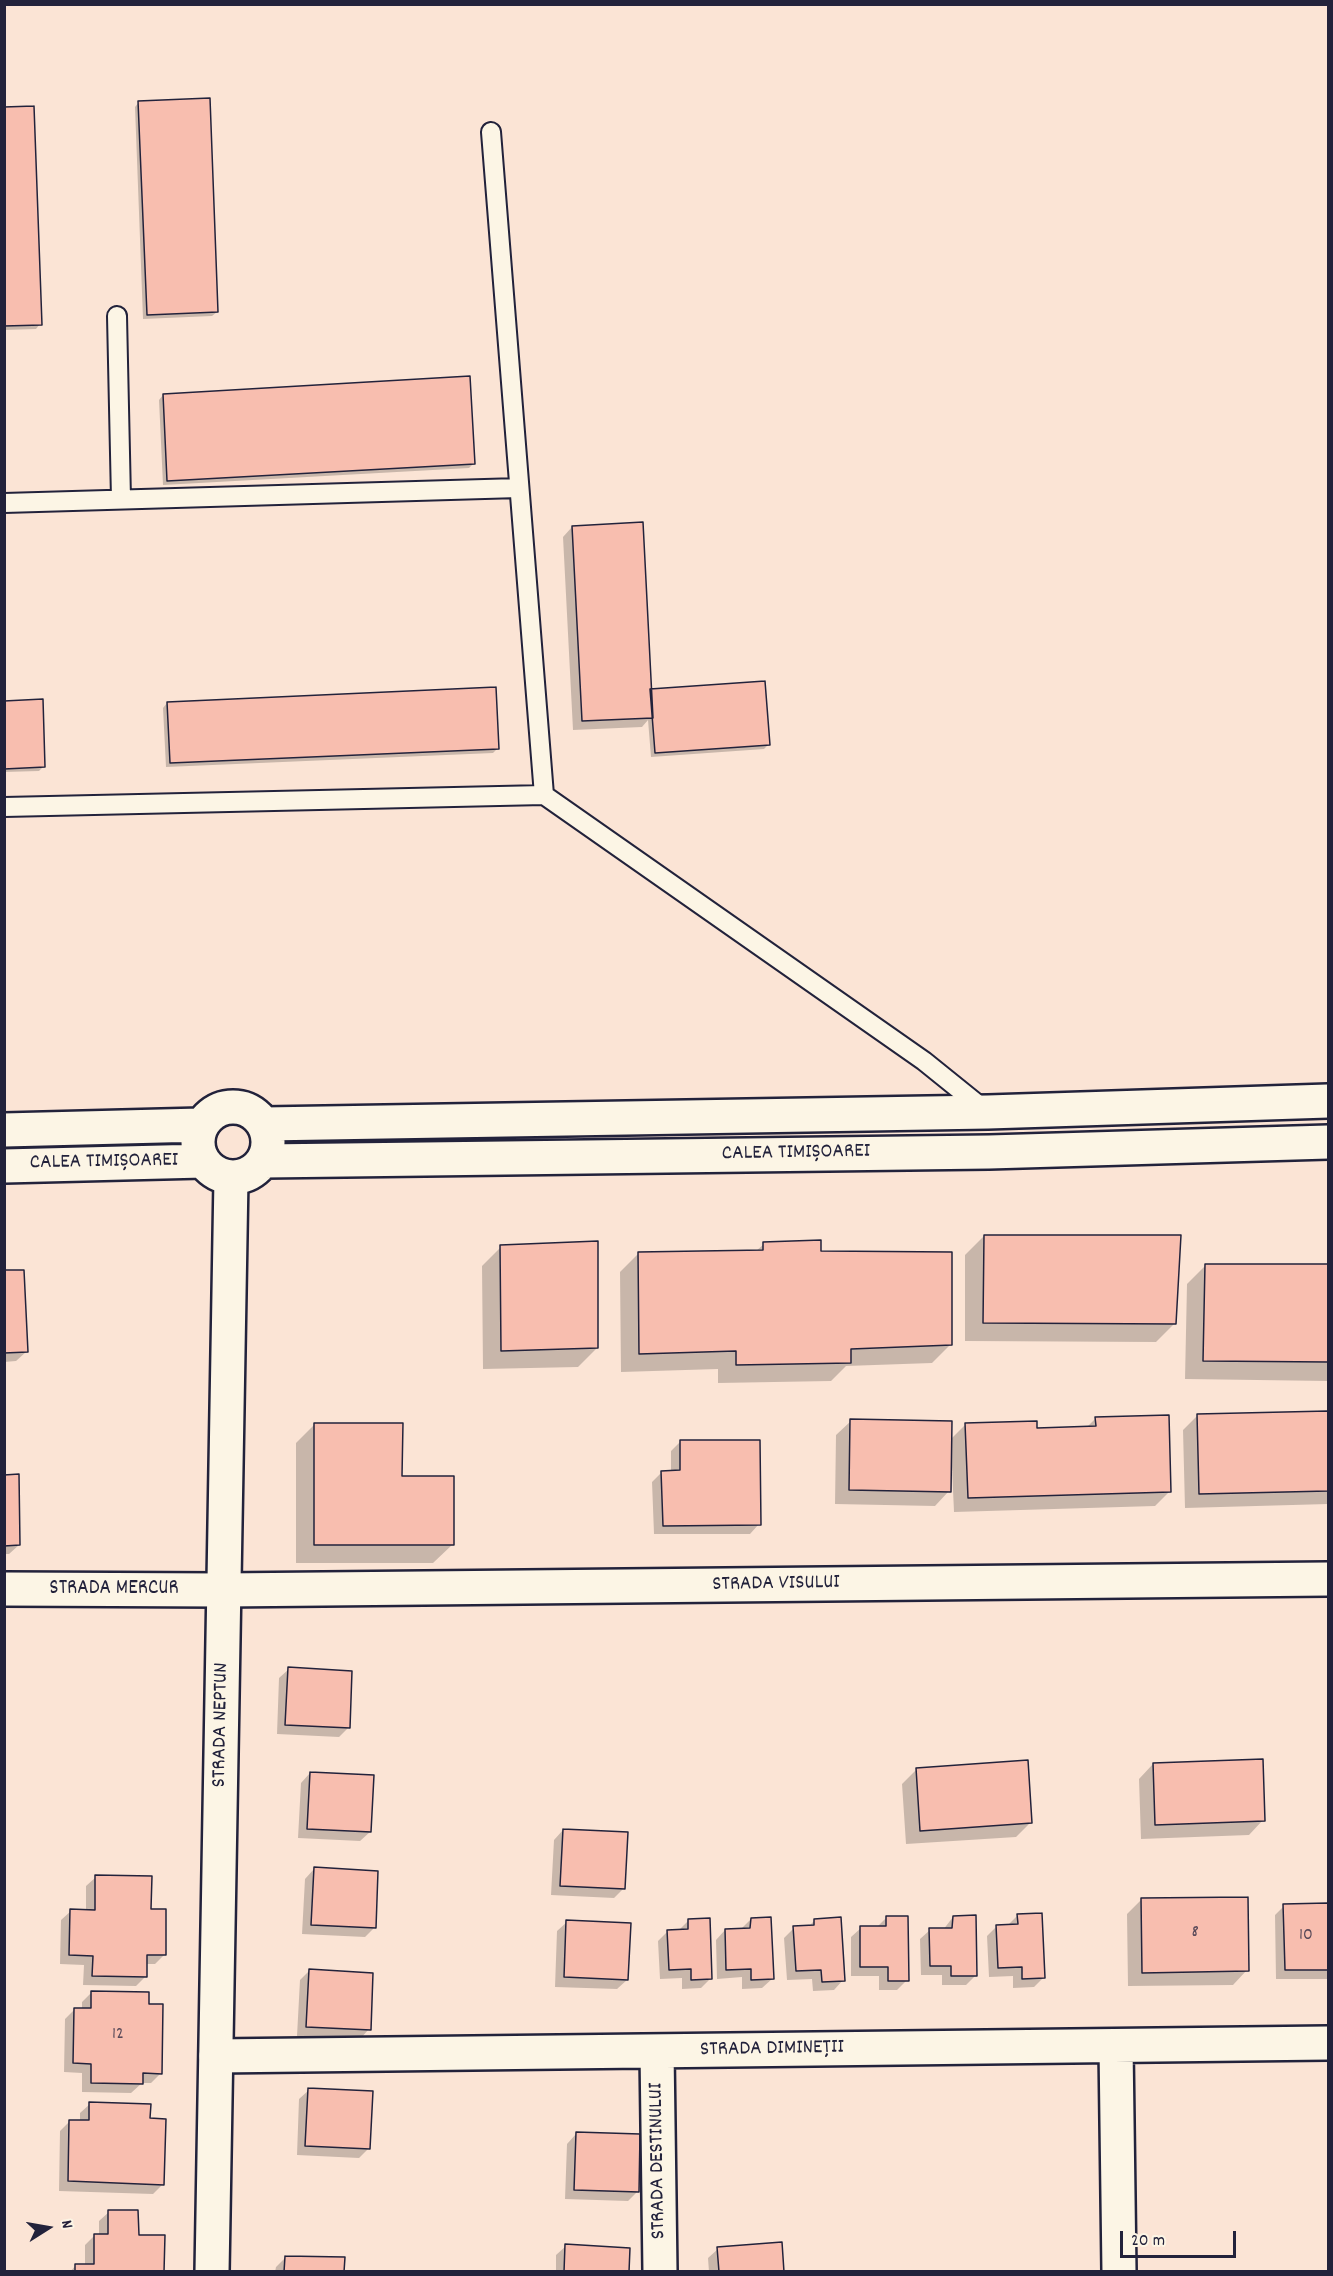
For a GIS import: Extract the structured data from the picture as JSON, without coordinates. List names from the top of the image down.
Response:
{
  "streets": {
    "street": [
      "CALEA TIMIȘOAREI",
      "STRADA VISULUI",
      "STRADA MERCUR",
      "STRADA NEPTUN",
      "STRADA DIMINEȚII",
      "STRADA DESTINULUI"
    ]
  },
  "crossings": [
    ["CALEA TIMIȘOAREI", "STRADA NEPTUN"],
    ["STRADA VISULUI", "STRADA MERCUR"],
    ["STRADA VISULUI", "STRADA NEPTUN"],
    ["STRADA MERCUR", "STRADA NEPTUN"],
    ["STRADA NEPTUN", "STRADA DIMINEȚII"],
    ["STRADA DIMINEȚII", "STRADA DESTINULUI"]
  ],
  "house_numbers": ["8", "10", "12"],
  "scale_bar": "20 m",
  "north": "right"
}
